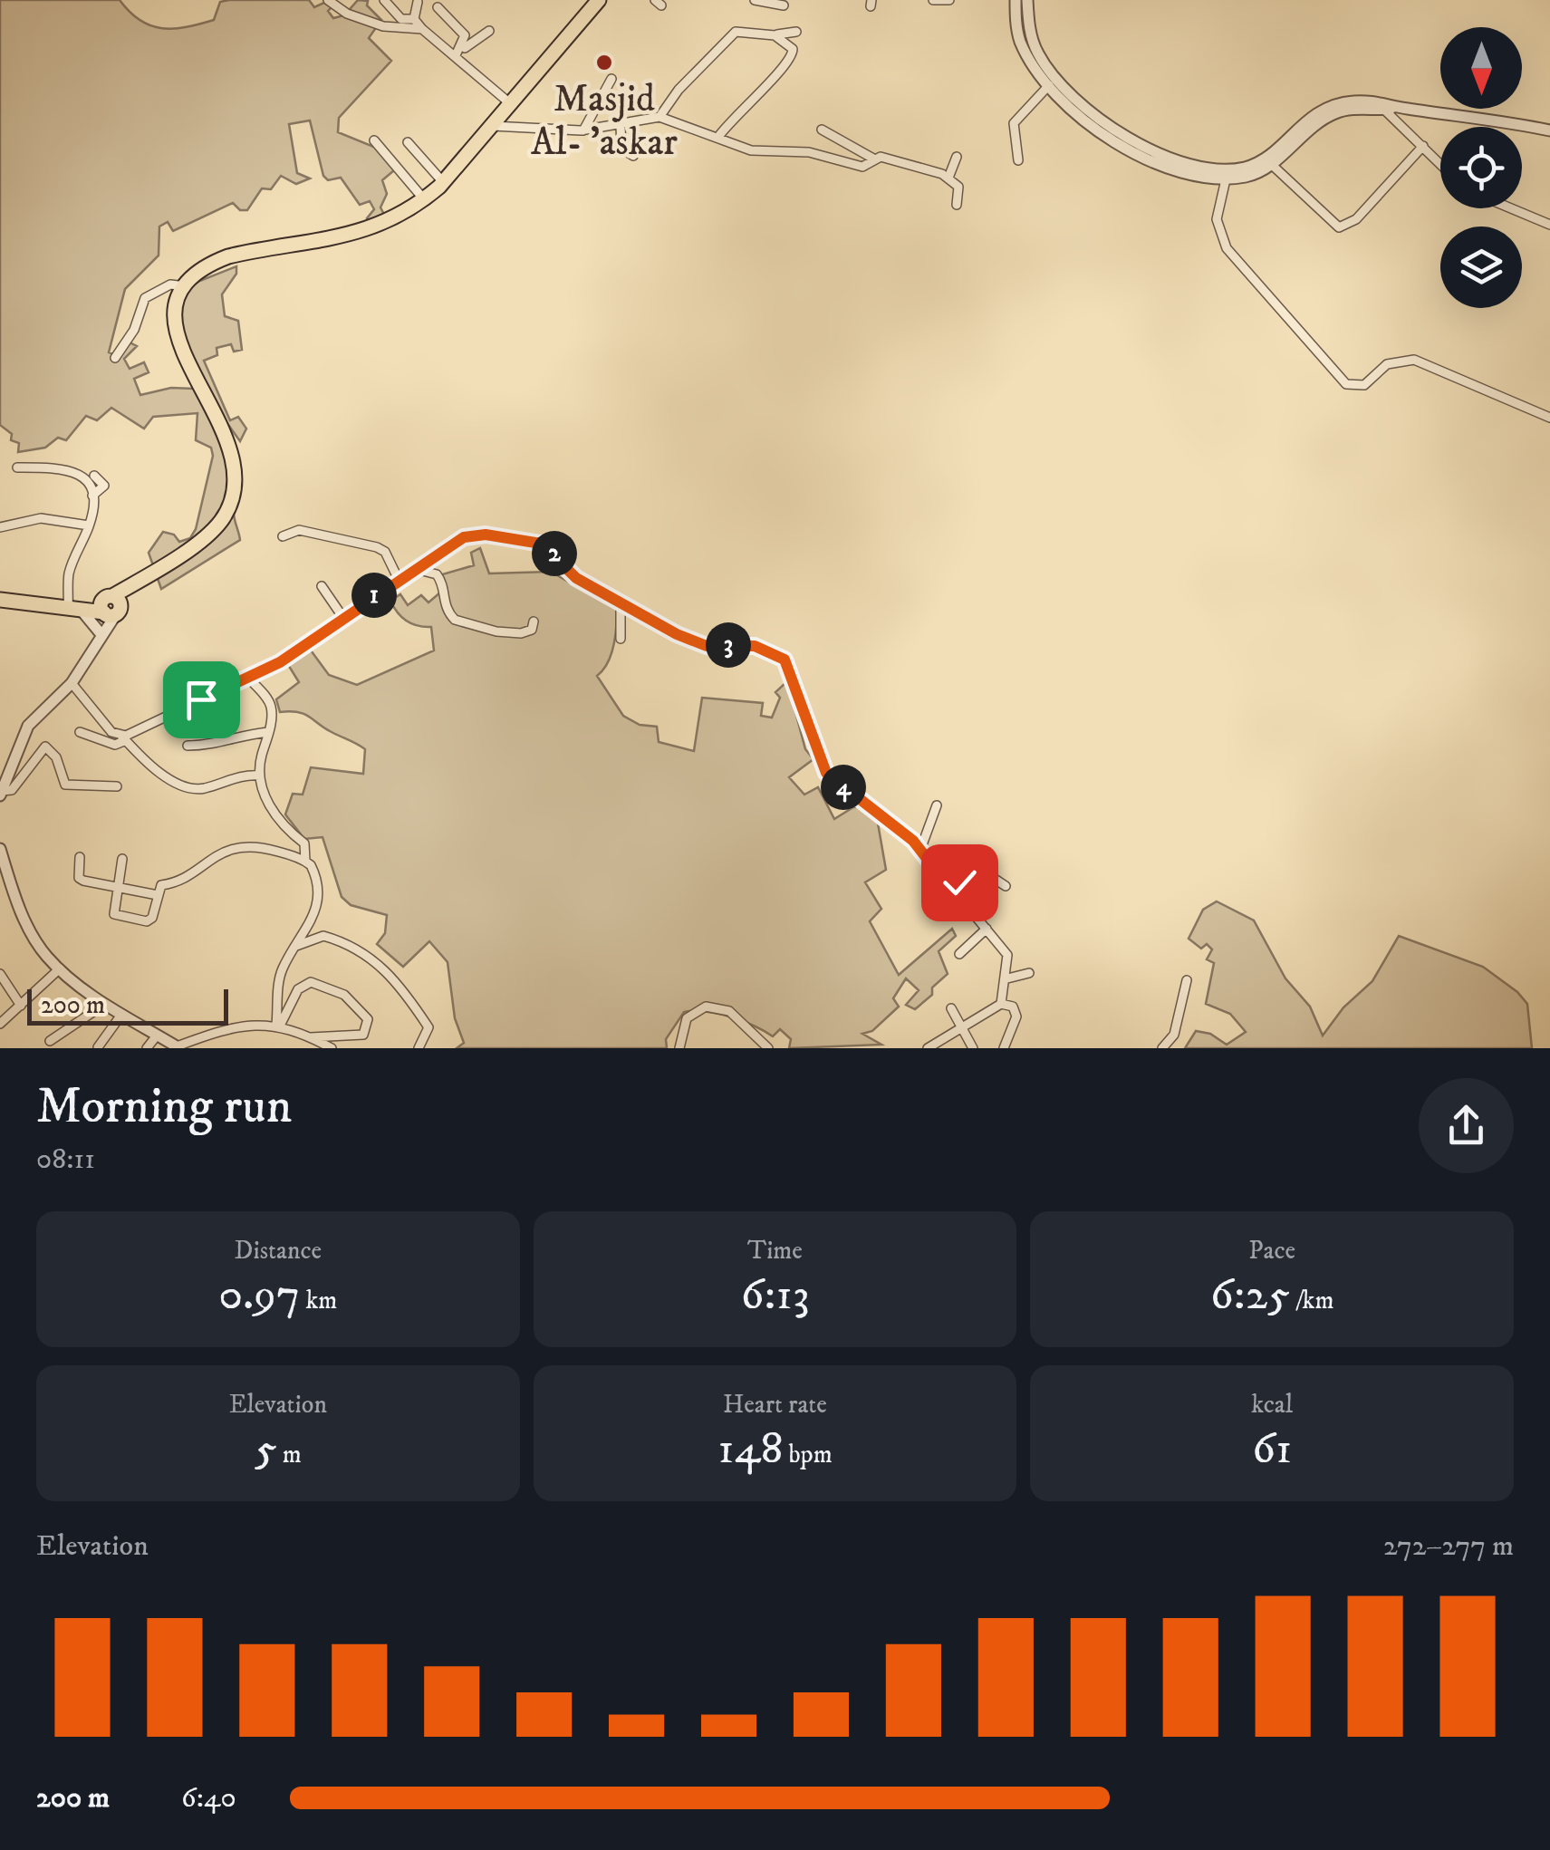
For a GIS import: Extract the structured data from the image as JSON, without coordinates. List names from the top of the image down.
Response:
{
  "places": ["Masjid Al- 'askar"],
  "scale_bar": "200 m",
  "north": "bottom",
  "page": {
    "pins": [
      "2",
      "1",
      "3",
      "4"
    ],
    "scale": "200 m",
    "heading": ["Morning run", "08:11"],
    "stats": [
      ["Distance", "0.97 km"],
      ["Time", "6:13"],
      ["Pace", "6:25 /km"],
      ["Elevation", "5 m"],
      ["Heart rate", "148 bpm"],
      ["kcal", "61"]
    ],
    "chart": ["Elevation", "272–277 m"],
    "list": [
      {
        "name": "200 m",
        "note": "6:40"
      }
    ]
  }
}
